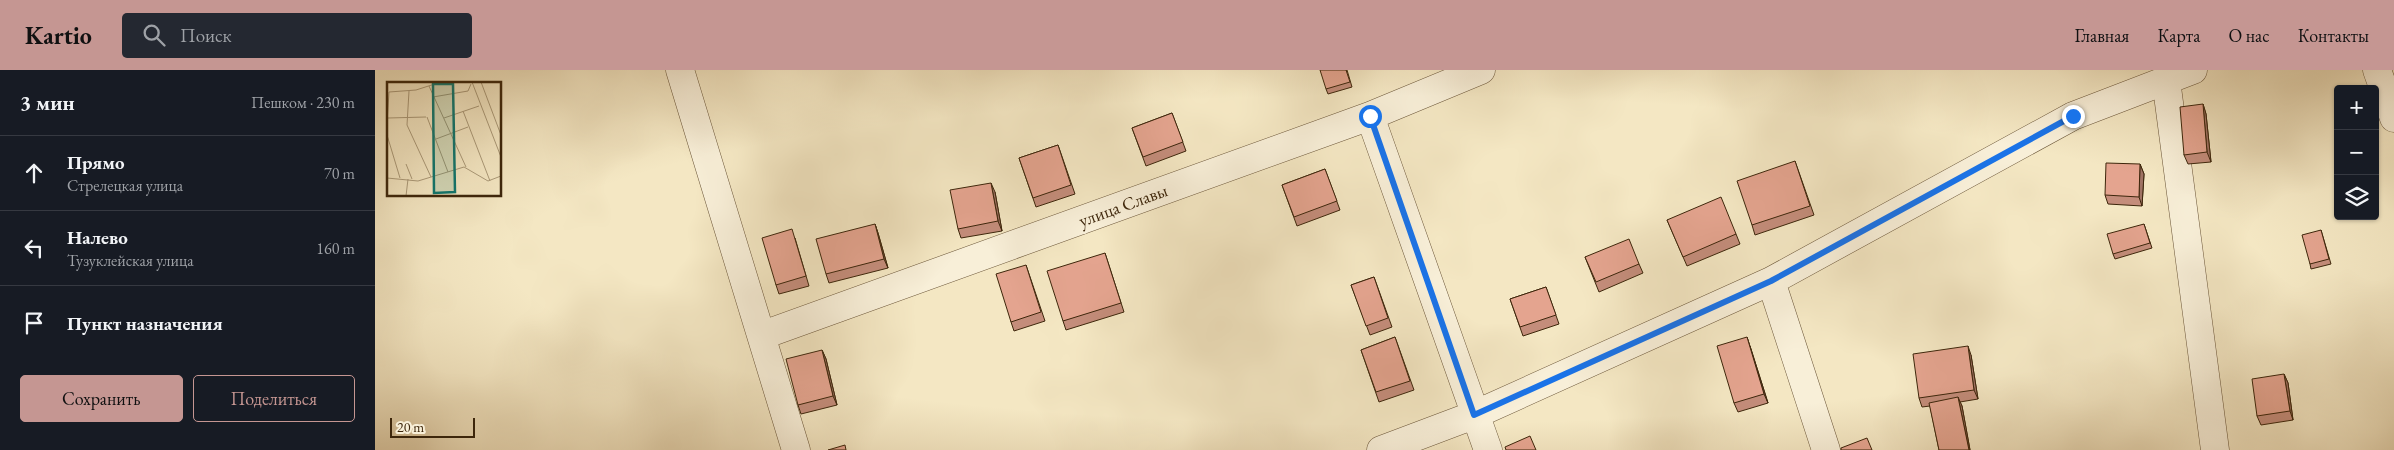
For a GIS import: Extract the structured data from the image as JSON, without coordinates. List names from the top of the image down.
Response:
{
  "streets": {
    "street": ["улица Славы"]
  },
  "scale_bar": "20 m",
  "page": {
    "header": "Kartio",
    "search": "Поиск",
    "nav": [
      "Главная",
      "Карта",
      "О нас",
      "Контакты"
    ],
    "heading": ["3 мин", "Пешком · 230 m"],
    "map_buttons": ["+", "−"],
    "list": [
      ["Прямо", "Стрелецкая улица", "70 m"],
      ["Налево", "Тузуклейская улица", "160 m"],
      "Пункт назначения"
    ],
    "buttons": ["Сохранить", "Поделиться"],
    "scale": "20 m"
  }
}
